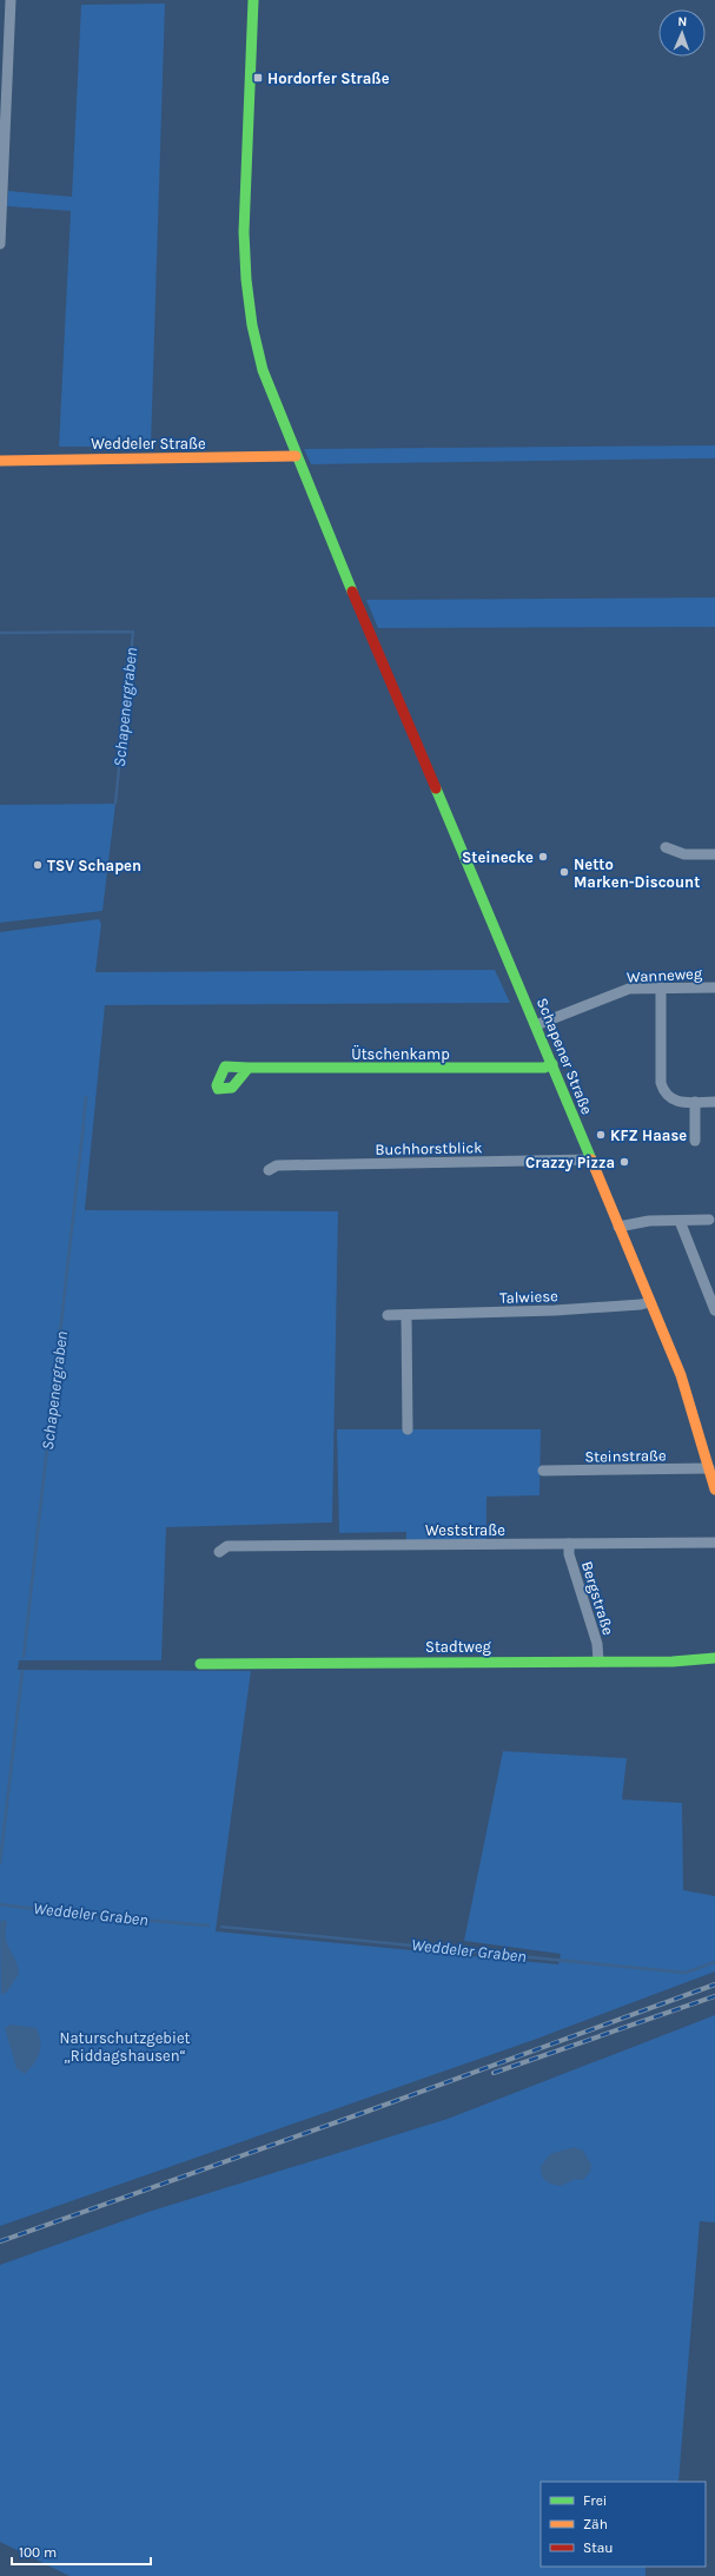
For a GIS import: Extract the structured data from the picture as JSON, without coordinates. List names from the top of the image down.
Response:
{
  "streets": {
    "street": [
      "Weddeler Straße",
      "Wanneweg",
      "Ütschenkamp",
      "Schapener Straße",
      "Buchhorstblick",
      "Talwiese",
      "Steinstraße",
      "Weststraße",
      "Bergstraße",
      "Stadtweg"
    ]
  },
  "crossings": [
    ["Weddeler Straße", "Schapener Straße"],
    ["Wanneweg", "Schapener Straße"],
    ["Ütschenkamp", "Schapener Straße"],
    ["Schapener Straße", "Buchhorstblick"],
    ["Schapener Straße", "Talwiese"],
    ["Schapener Straße", "Steinstraße"],
    ["Weststraße", "Bergstraße"],
    ["Bergstraße", "Stadtweg"]
  ],
  "water": ["Schapenergraben", "Weddeler Graben"],
  "parks": ["Naturschutzgebiet „Riddagshausen“"],
  "places": {
    "transit": ["Hordorfer Straße"],
    "other": [
      "Steinecke",
      "TSV Schapen",
      "Netto Marken-Discount",
      "KFZ Haase",
      "Crazzy Pizza"
    ]
  },
  "legend": ["Frei", "Zäh", "Stau"],
  "scale_bar": "100 m",
  "north": "top"
}
